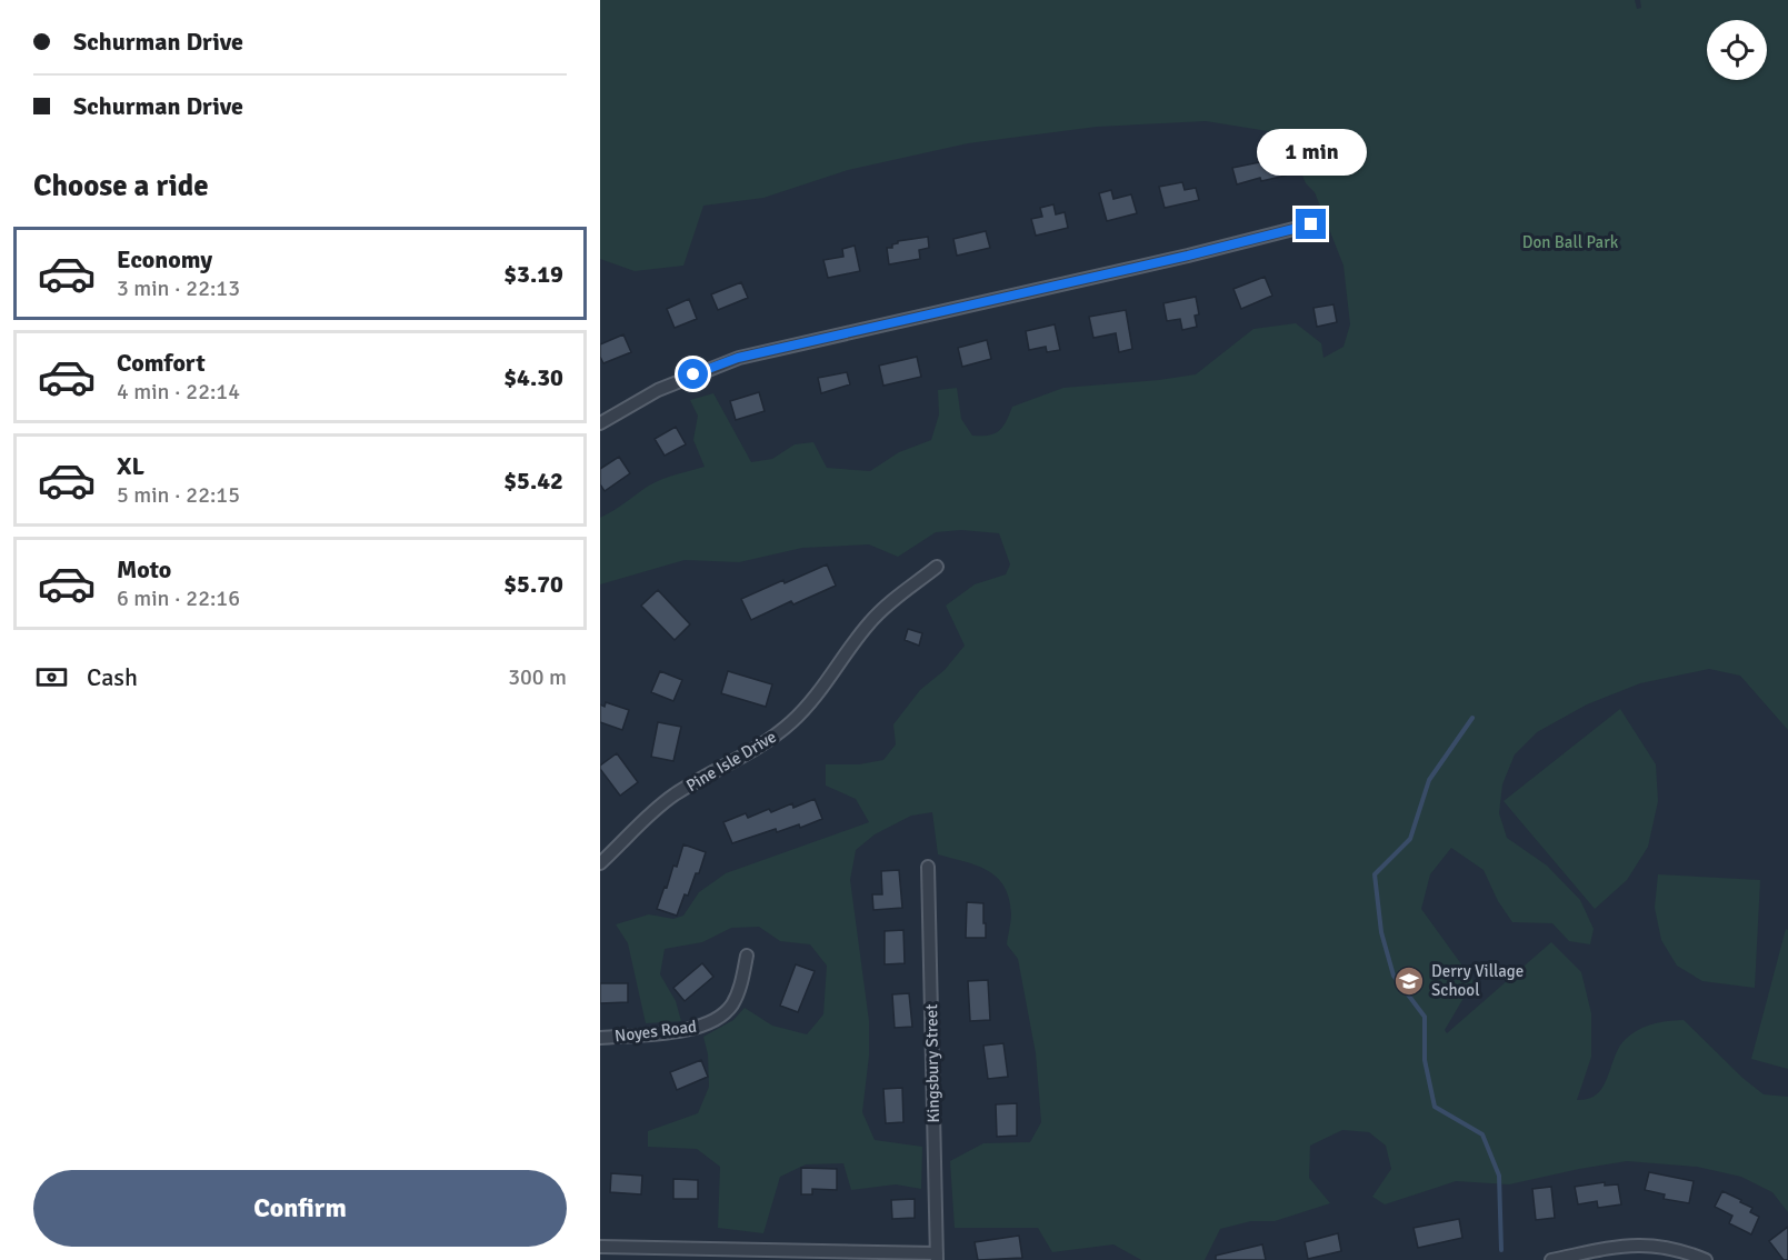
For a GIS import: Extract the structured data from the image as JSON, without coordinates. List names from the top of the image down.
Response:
{
  "streets": {
    "street": ["Pine Isle Drive", "Noyes Road", "Kingsbury Street"]
  },
  "parks": ["Don Ball Park"],
  "places": {
    "school or university": ["Derry Village School"]
  },
  "page": {
    "banner": ["Schurman Drive", "Schurman Drive"],
    "bubble": "1 min",
    "heading": "Choose a ride",
    "list": [
      {
        "name": "Economy",
        "note": "3 min · 22:13",
        "value": "$3.19"
      },
      {
        "name": "Comfort",
        "note": "4 min · 22:14",
        "value": "$4.30"
      },
      {
        "name": "XL",
        "note": "5 min · 22:15",
        "value": "$5.42"
      },
      {
        "name": "Moto",
        "note": "6 min · 22:16",
        "value": "$5.70"
      }
    ],
    "pay": ["Cash", "300 m"],
    "buttons": "Confirm"
  }
}
